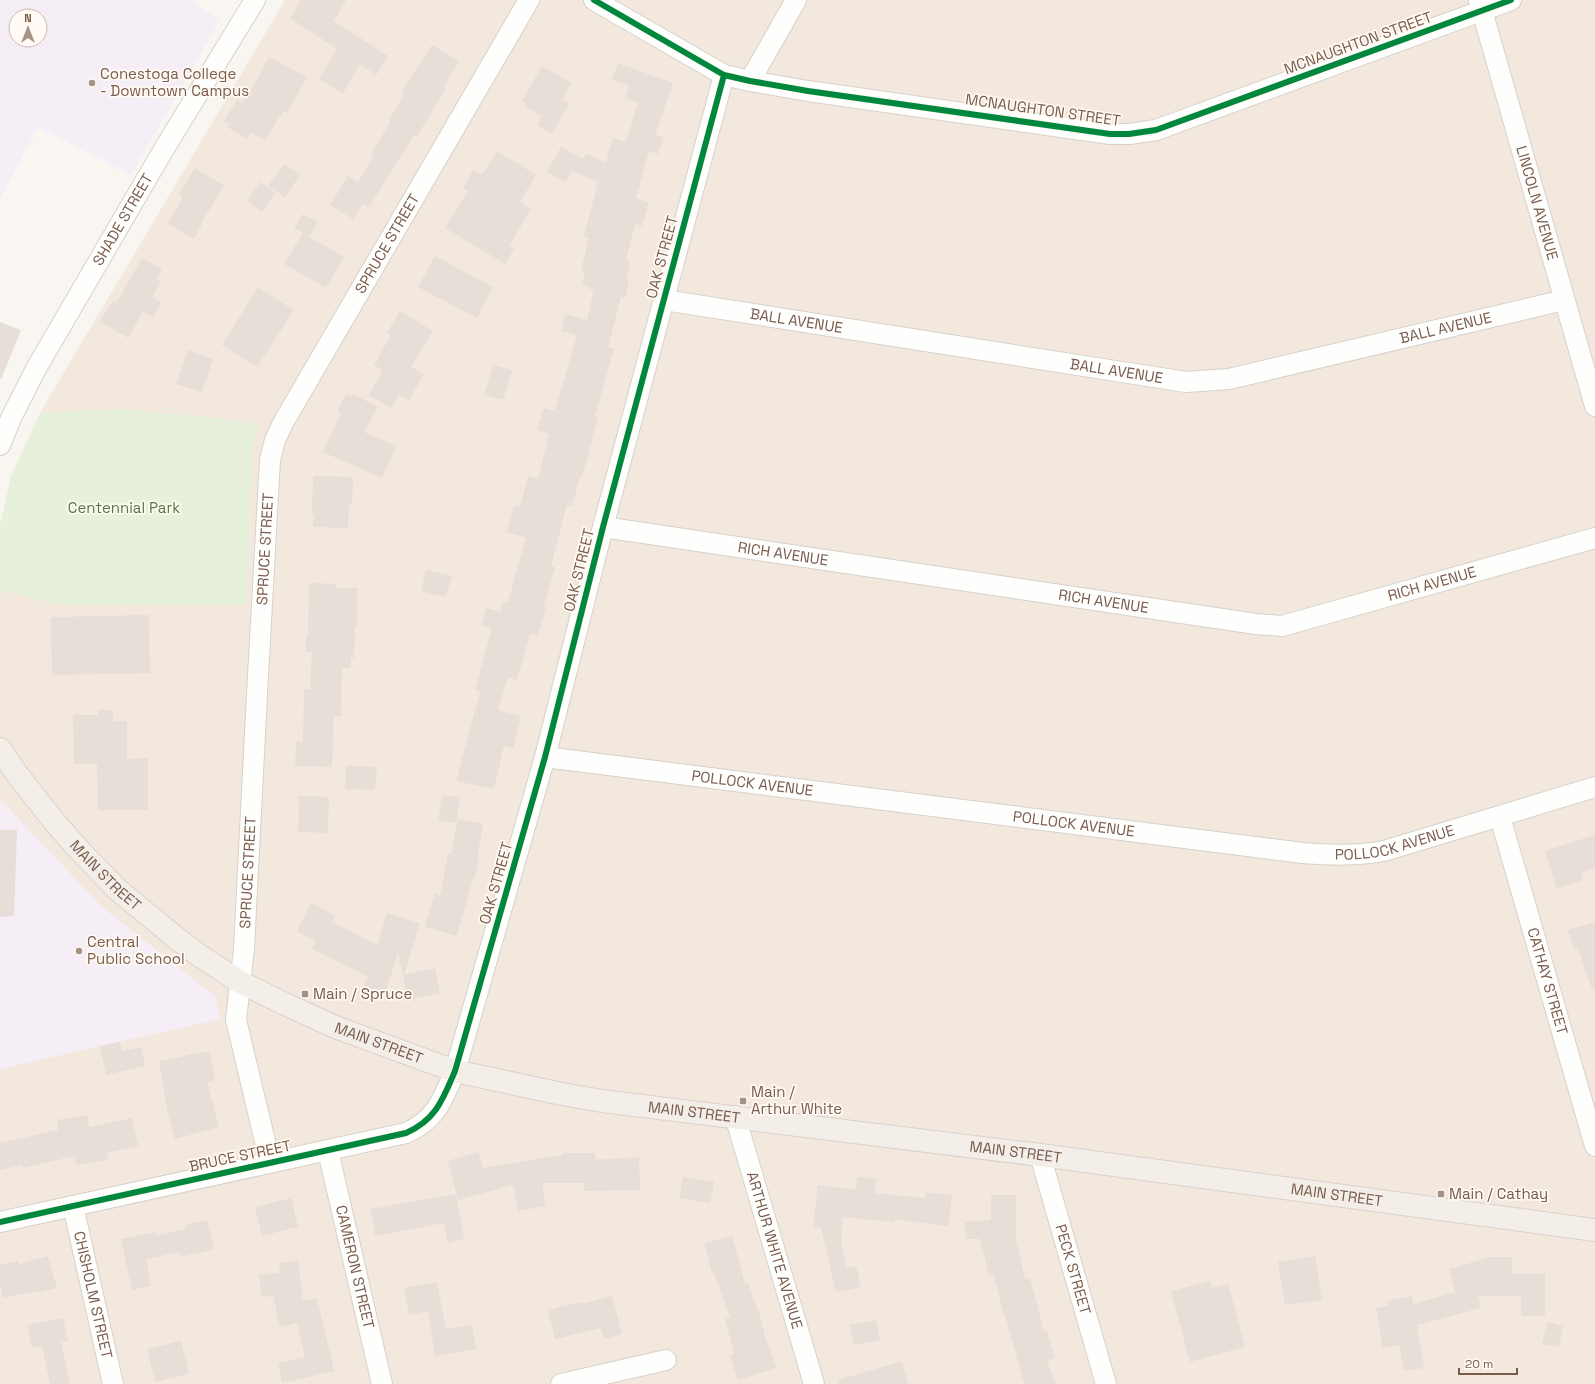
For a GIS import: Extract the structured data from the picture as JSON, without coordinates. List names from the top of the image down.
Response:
{
  "streets": {
    "main road": ["MAIN STREET"],
    "street": [
      "MCNAUGHTON STREET",
      "LINCOLN AVENUE",
      "SHADE STREET",
      "SPRUCE STREET",
      "OAK STREET",
      "BALL AVENUE",
      "RICH AVENUE",
      "POLLOCK AVENUE",
      "CATHAY STREET",
      "BRUCE STREET",
      "ARTHUR WHITE AVENUE",
      "CAMERON STREET",
      "PECK STREET",
      "CHISHOLM STREET"
    ]
  },
  "crossings": [
    ["MCNAUGHTON STREET", "LINCOLN AVENUE"],
    ["MCNAUGHTON STREET", "OAK STREET"],
    ["LINCOLN AVENUE", "BALL AVENUE"],
    ["SPRUCE STREET", "MAIN STREET"],
    ["SPRUCE STREET", "BRUCE STREET"],
    ["OAK STREET", "BALL AVENUE"],
    ["OAK STREET", "RICH AVENUE"],
    ["OAK STREET", "POLLOCK AVENUE"],
    ["OAK STREET", "MAIN STREET"],
    ["OAK STREET", "BRUCE STREET"],
    ["POLLOCK AVENUE", "CATHAY STREET"],
    ["MAIN STREET", "BRUCE STREET"],
    ["MAIN STREET", "ARTHUR WHITE AVENUE"],
    ["MAIN STREET", "PECK STREET"],
    ["BRUCE STREET", "CAMERON STREET"],
    ["BRUCE STREET", "CHISHOLM STREET"]
  ],
  "parks": ["Centennial Park"],
  "places": {
    "other": ["Conestoga College - Downtown Campus", "Central Public School"],
    "transit": ["Main / Spruce", "Main / Arthur White", "Main / Cathay"]
  },
  "scale_bar": "20 m",
  "north": "top"
}
